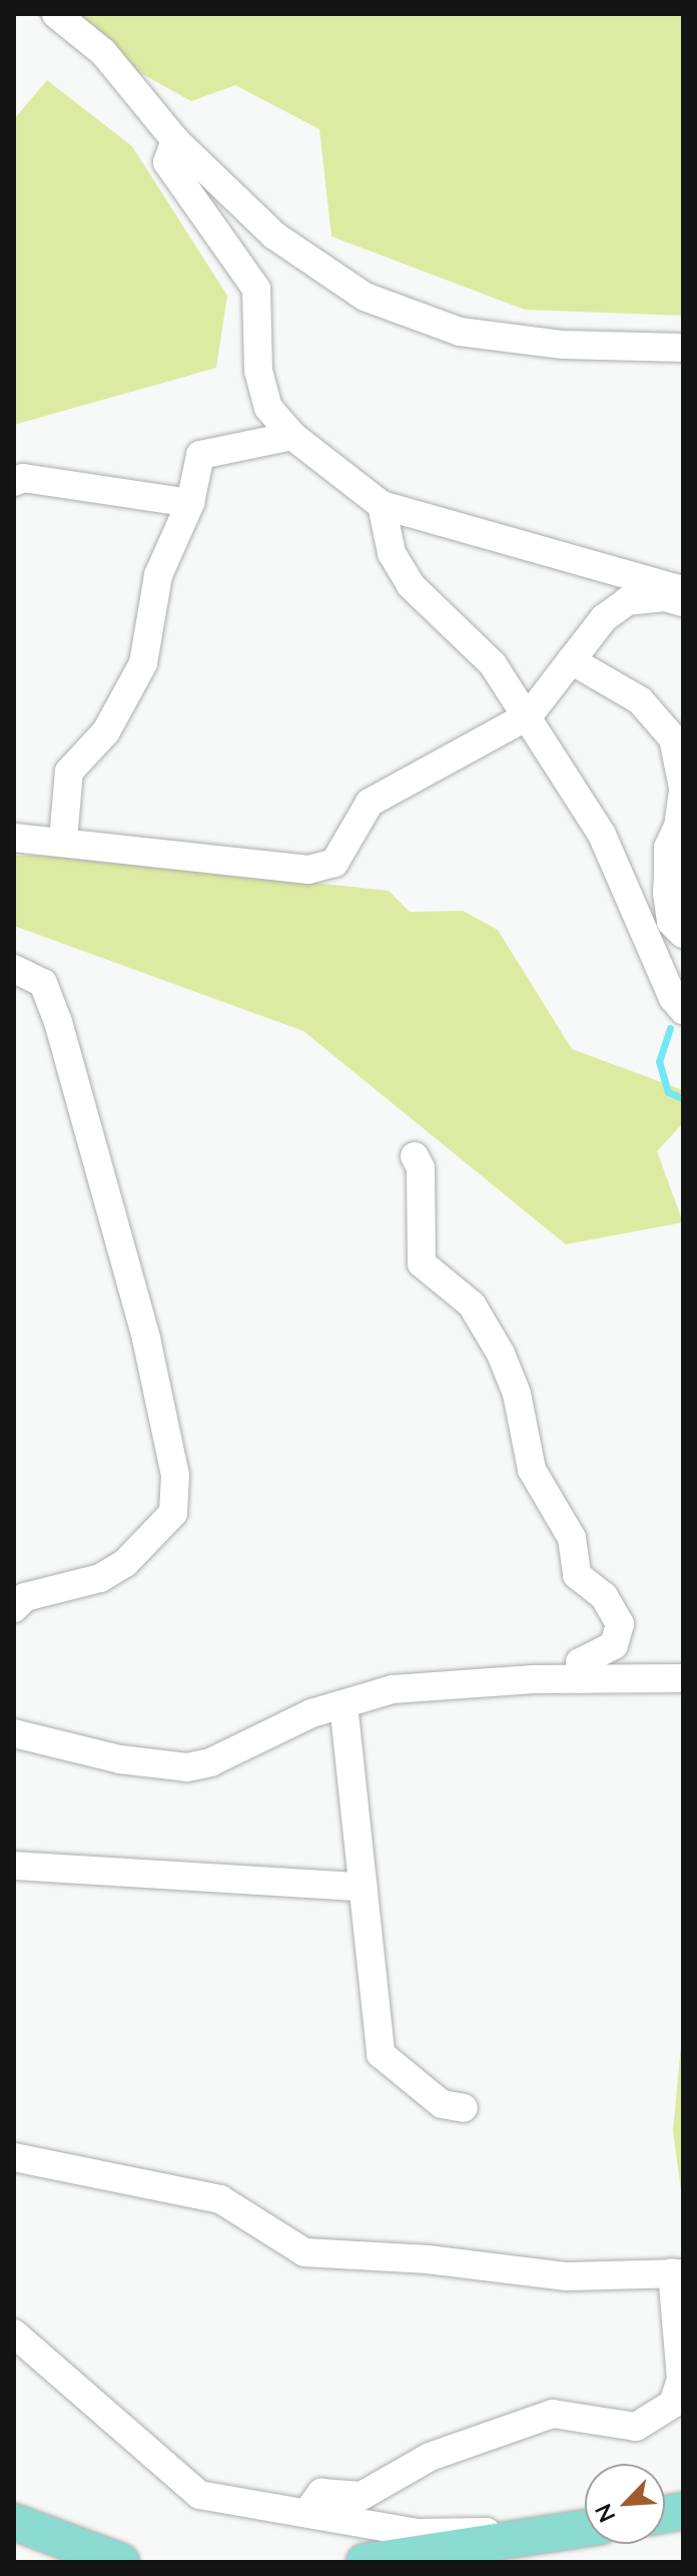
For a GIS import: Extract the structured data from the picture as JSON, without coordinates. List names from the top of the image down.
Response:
{
  "north": "bottom left"
}
